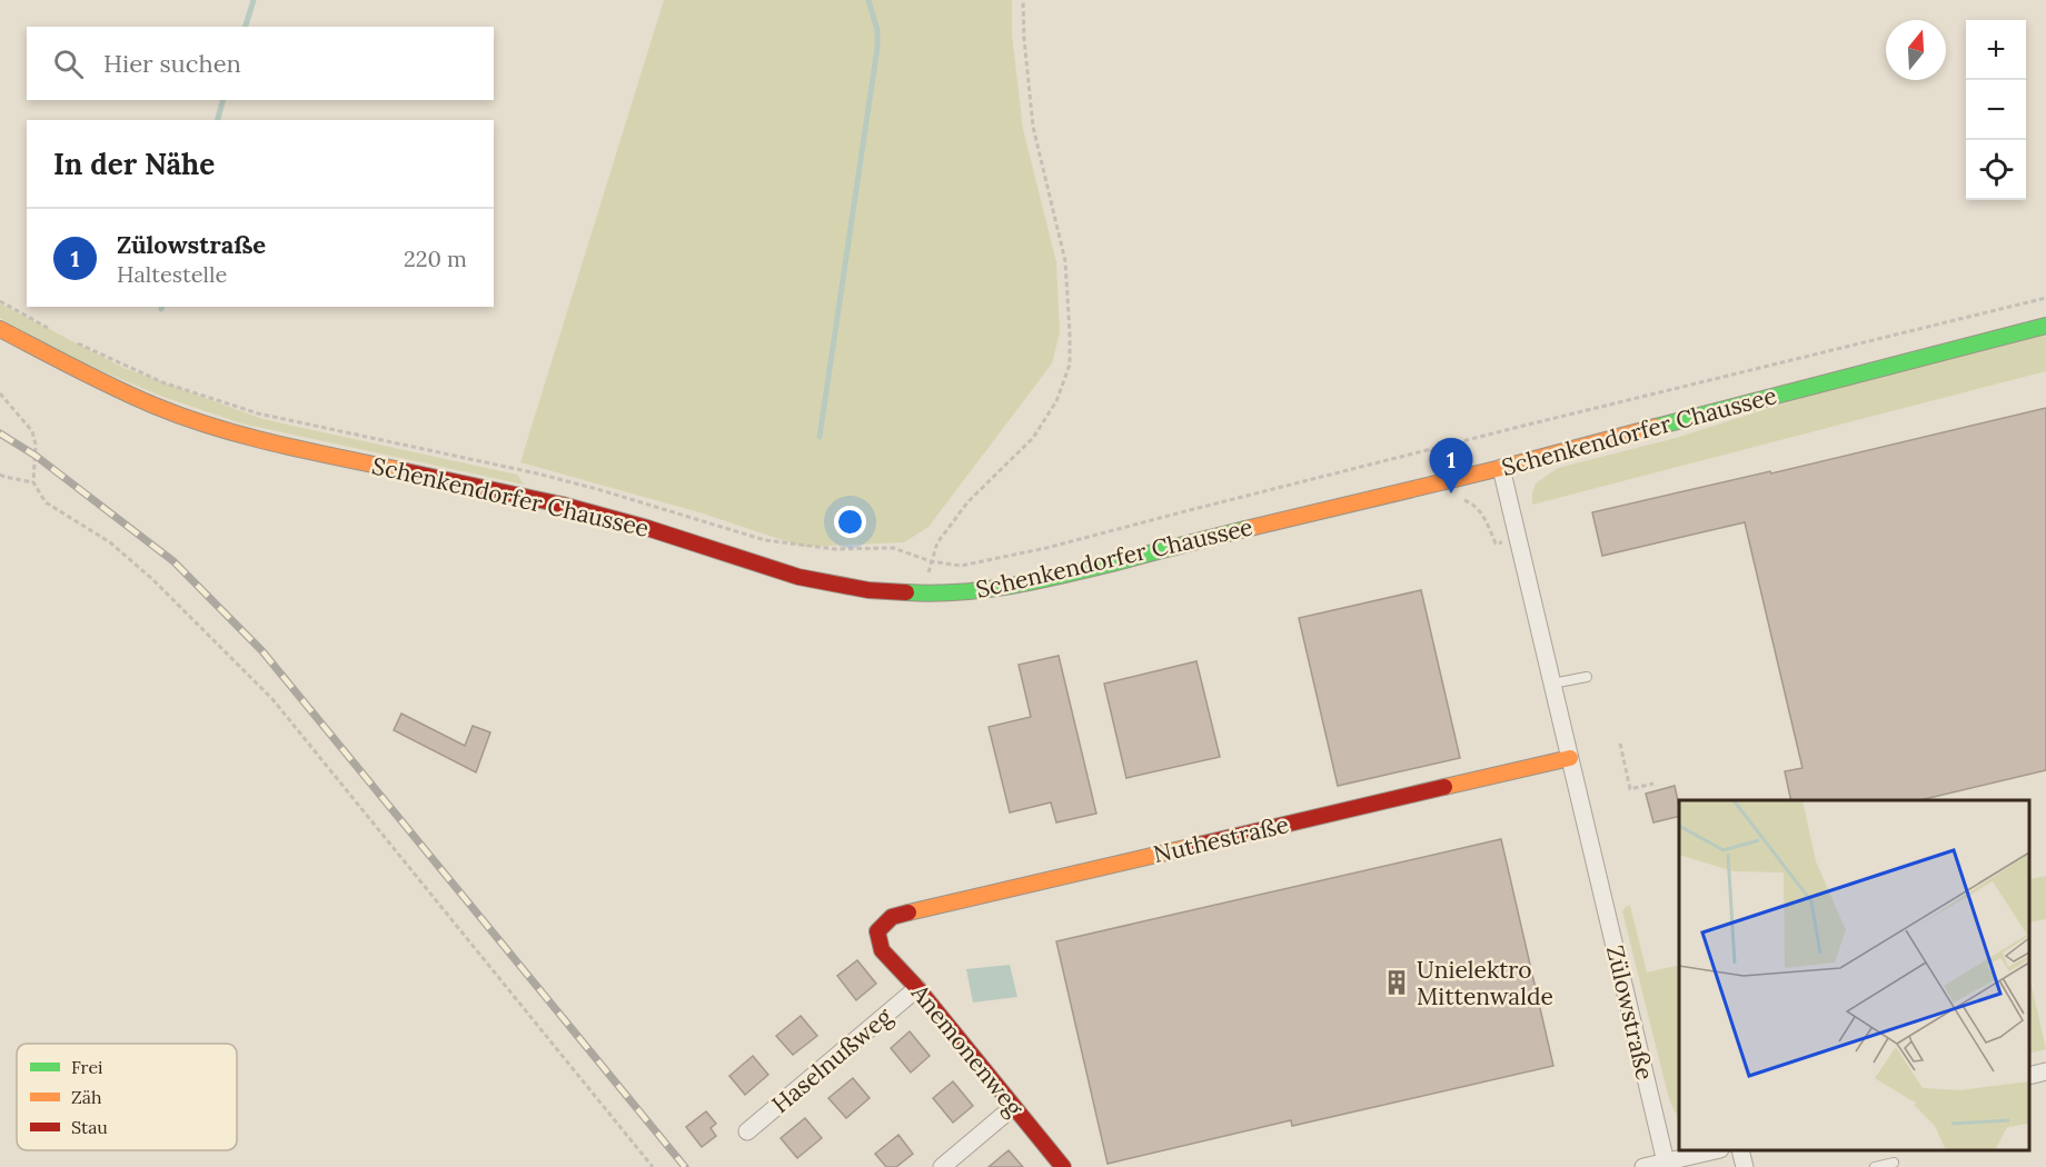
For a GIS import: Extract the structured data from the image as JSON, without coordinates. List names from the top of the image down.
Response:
{
  "streets": {
    "main road": ["Schenkendorfer Chaussee", "Nuthestraße", "Anemonenweg"],
    "street": ["Zülowstraße", "Haselnußweg"]
  },
  "crossings": [
    ["Schenkendorfer Chaussee", "Zülowstraße"],
    ["Nuthestraße", "Zülowstraße"],
    ["Nuthestraße", "Anemonenweg"],
    ["Anemonenweg", "Haselnußweg"]
  ],
  "places": {
    "building": ["Unielektro Mittenwalde"]
  },
  "legend": ["Frei", "Zäh", "Stau"],
  "north": "top",
  "page": {
    "map_buttons": ["+", "−"],
    "search": "Hier suchen",
    "heading": "In der Nähe",
    "list": [
      {
        "mark": "1",
        "name": "Zülowstraße",
        "note": "Haltestelle",
        "value": "220 m"
      }
    ],
    "pins": "1"
  }
}
